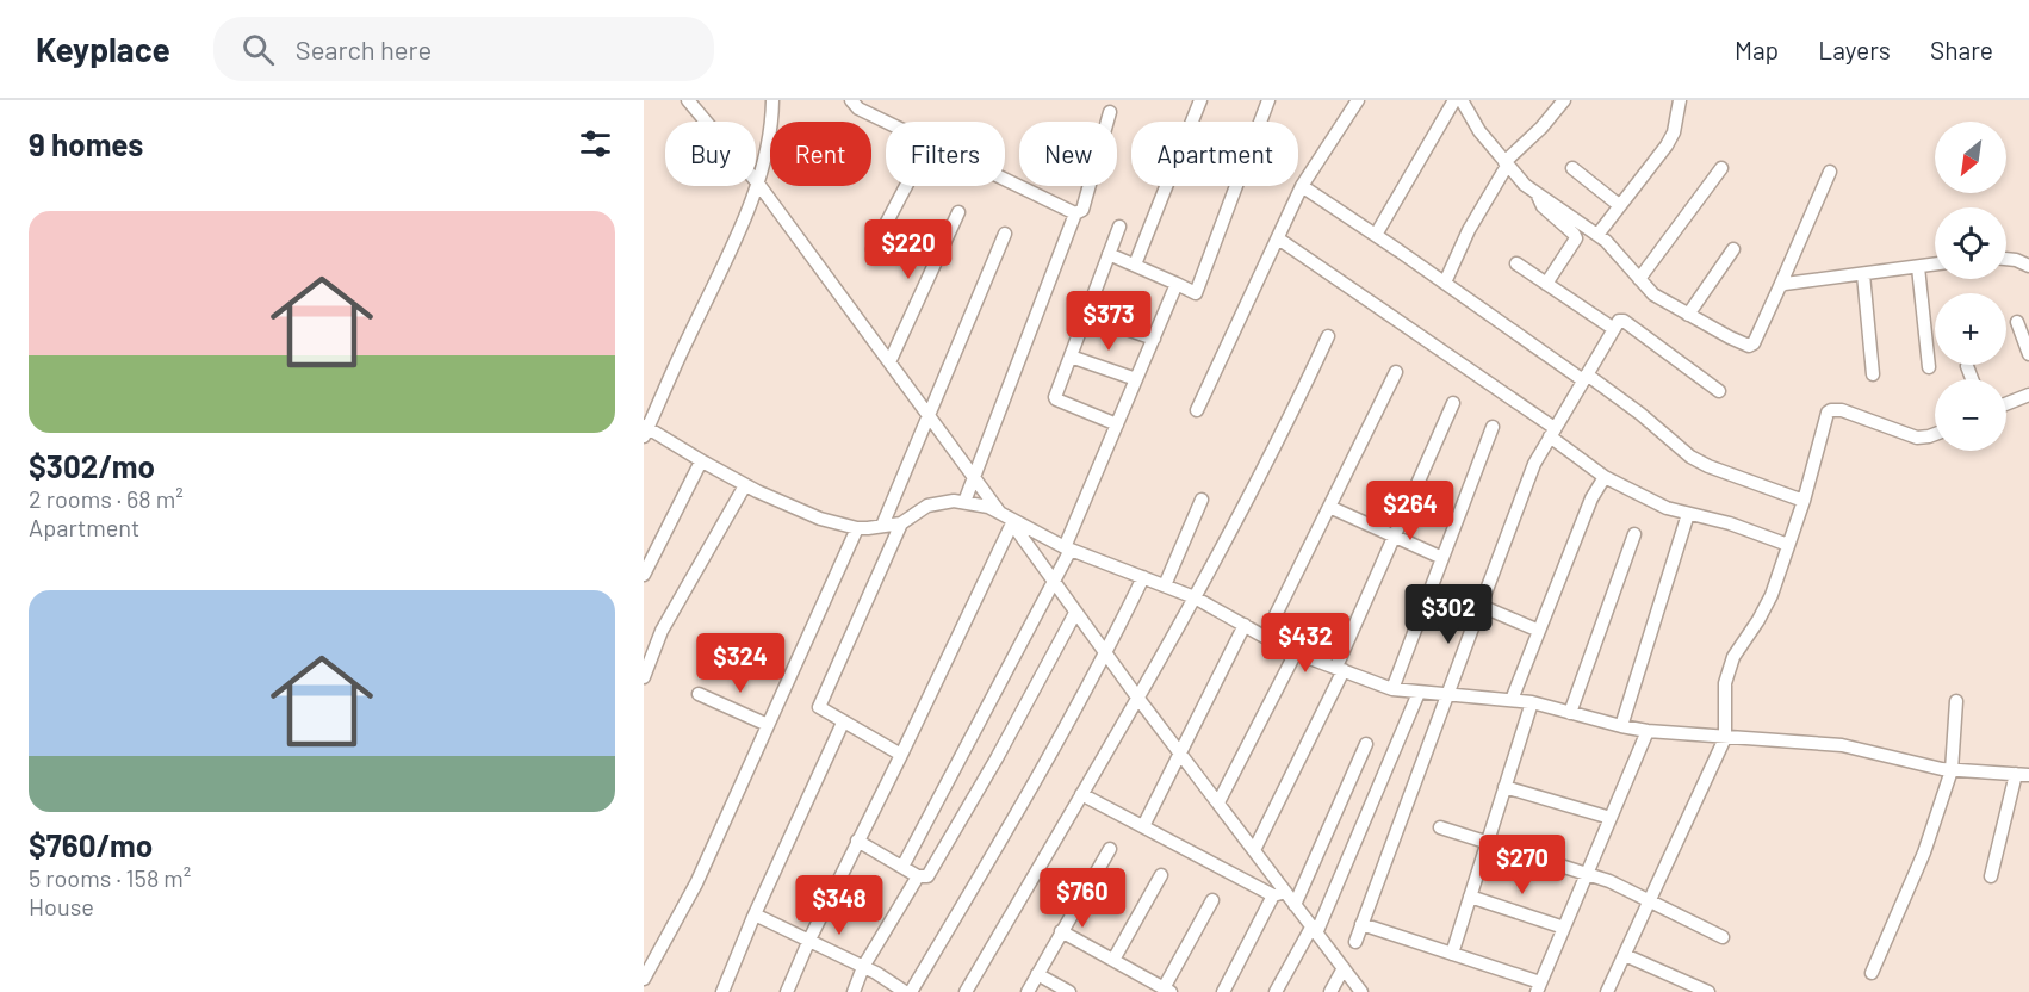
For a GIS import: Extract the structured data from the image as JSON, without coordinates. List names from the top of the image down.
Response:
{
  "north": "bottom left",
  "page": {
    "header": "Keyplace",
    "search": "Search here",
    "nav": ["Map", "Layers", "Share"],
    "heading": "9 homes",
    "map_buttons": ["+", "−"],
    "chip": [
      "Buy",
      "Rent",
      "Filters",
      "New",
      "Apartment"
    ],
    "list": [
      {
        "name": "$302/mo",
        "note": "2 rooms · 68 m² · Apartment"
      },
      {
        "name": "$760/mo",
        "note": "5 rooms · 158 m² · House"
      }
    ],
    "price": [
      "$220",
      "$373",
      "$264",
      "$302",
      "$432",
      "$324",
      "$270",
      "$760",
      "$348"
    ]
  }
}
